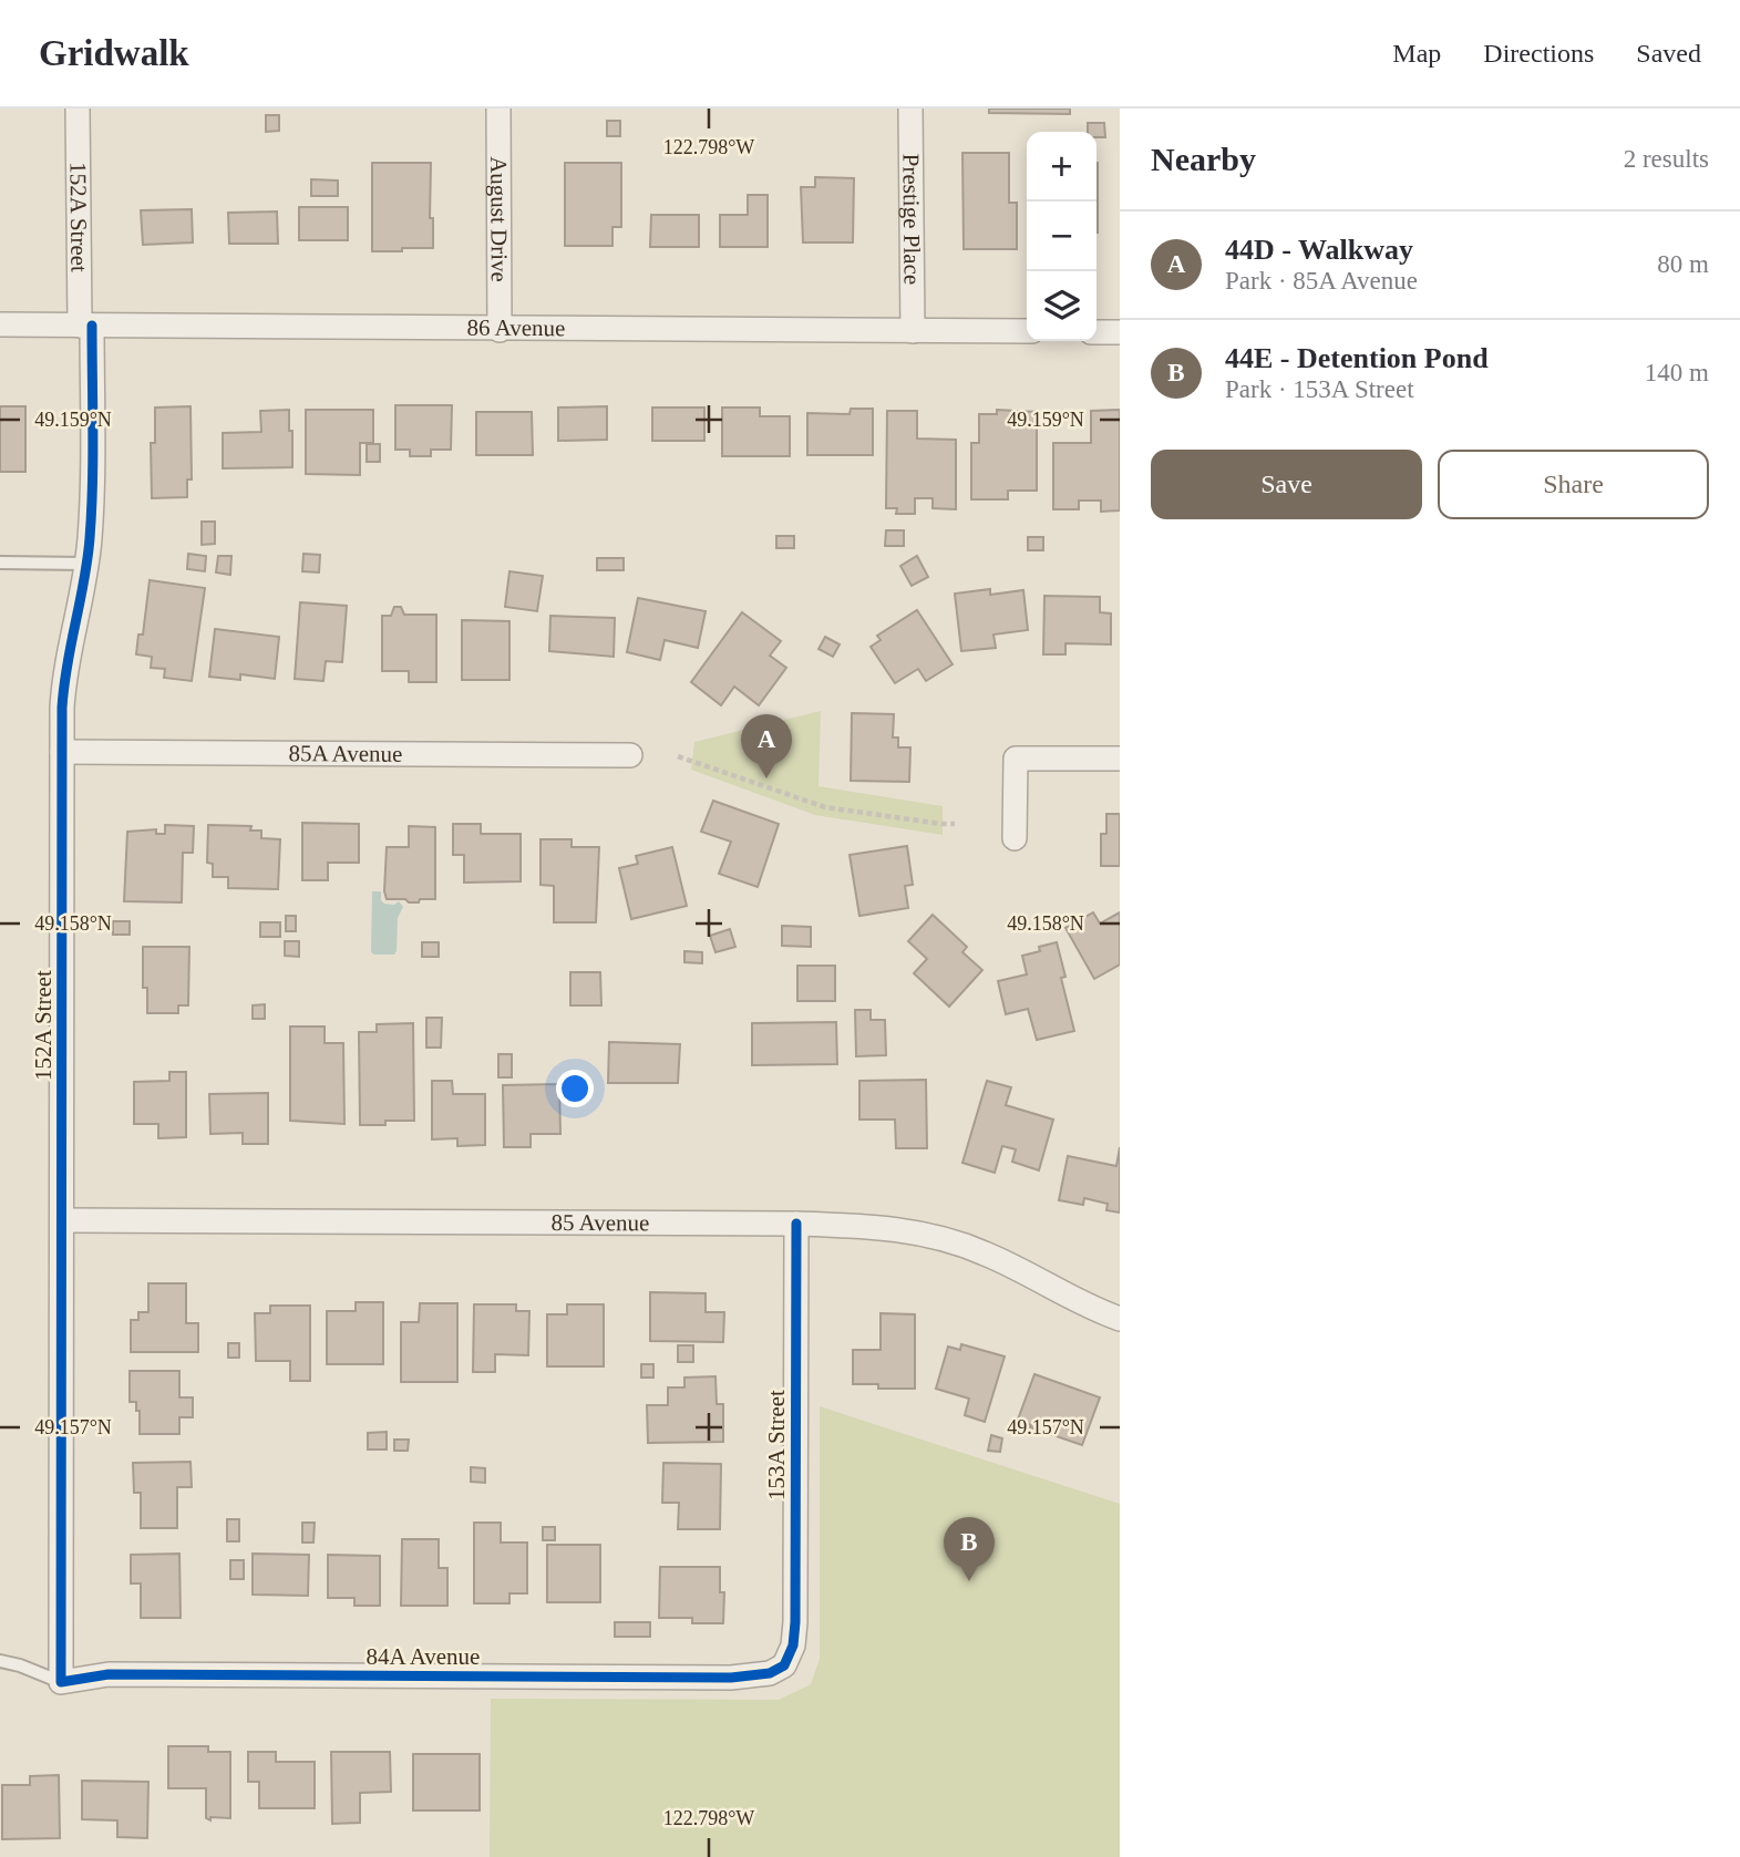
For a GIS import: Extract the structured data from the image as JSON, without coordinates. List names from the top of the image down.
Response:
{
  "streets": {
    "street": [
      "152A Street",
      "August Drive",
      "Prestige Place",
      "86 Avenue",
      "85A Avenue",
      "85 Avenue",
      "153A Street",
      "84A Avenue"
    ]
  },
  "crossings": [
    ["152A Street", "86 Avenue"],
    ["152A Street", "85A Avenue"],
    ["152A Street", "85 Avenue"],
    ["152A Street", "84A Avenue"],
    ["August Drive", "86 Avenue"],
    ["Prestige Place", "86 Avenue"],
    ["85 Avenue", "153A Street"],
    ["153A Street", "84A Avenue"]
  ],
  "page": {
    "header": "Gridwalk",
    "nav": ["Map", "Directions", "Saved"],
    "heading": ["Nearby", "2 results"],
    "map_buttons": ["+", "−"],
    "list": [
      {
        "mark": "A",
        "name": "44D - Walkway",
        "note": "Park · 85A Avenue",
        "value": "80 m"
      },
      {
        "mark": "B",
        "name": "44E - Detention Pond",
        "note": "Park · 153A Street",
        "value": "140 m"
      }
    ],
    "buttons": ["Save", "Share"],
    "pins": ["A", "B"]
  },
  "coordinates": [
    "122.798°W",
    "49.159°N",
    "49.158°N",
    "49.157°N"
  ]
}
